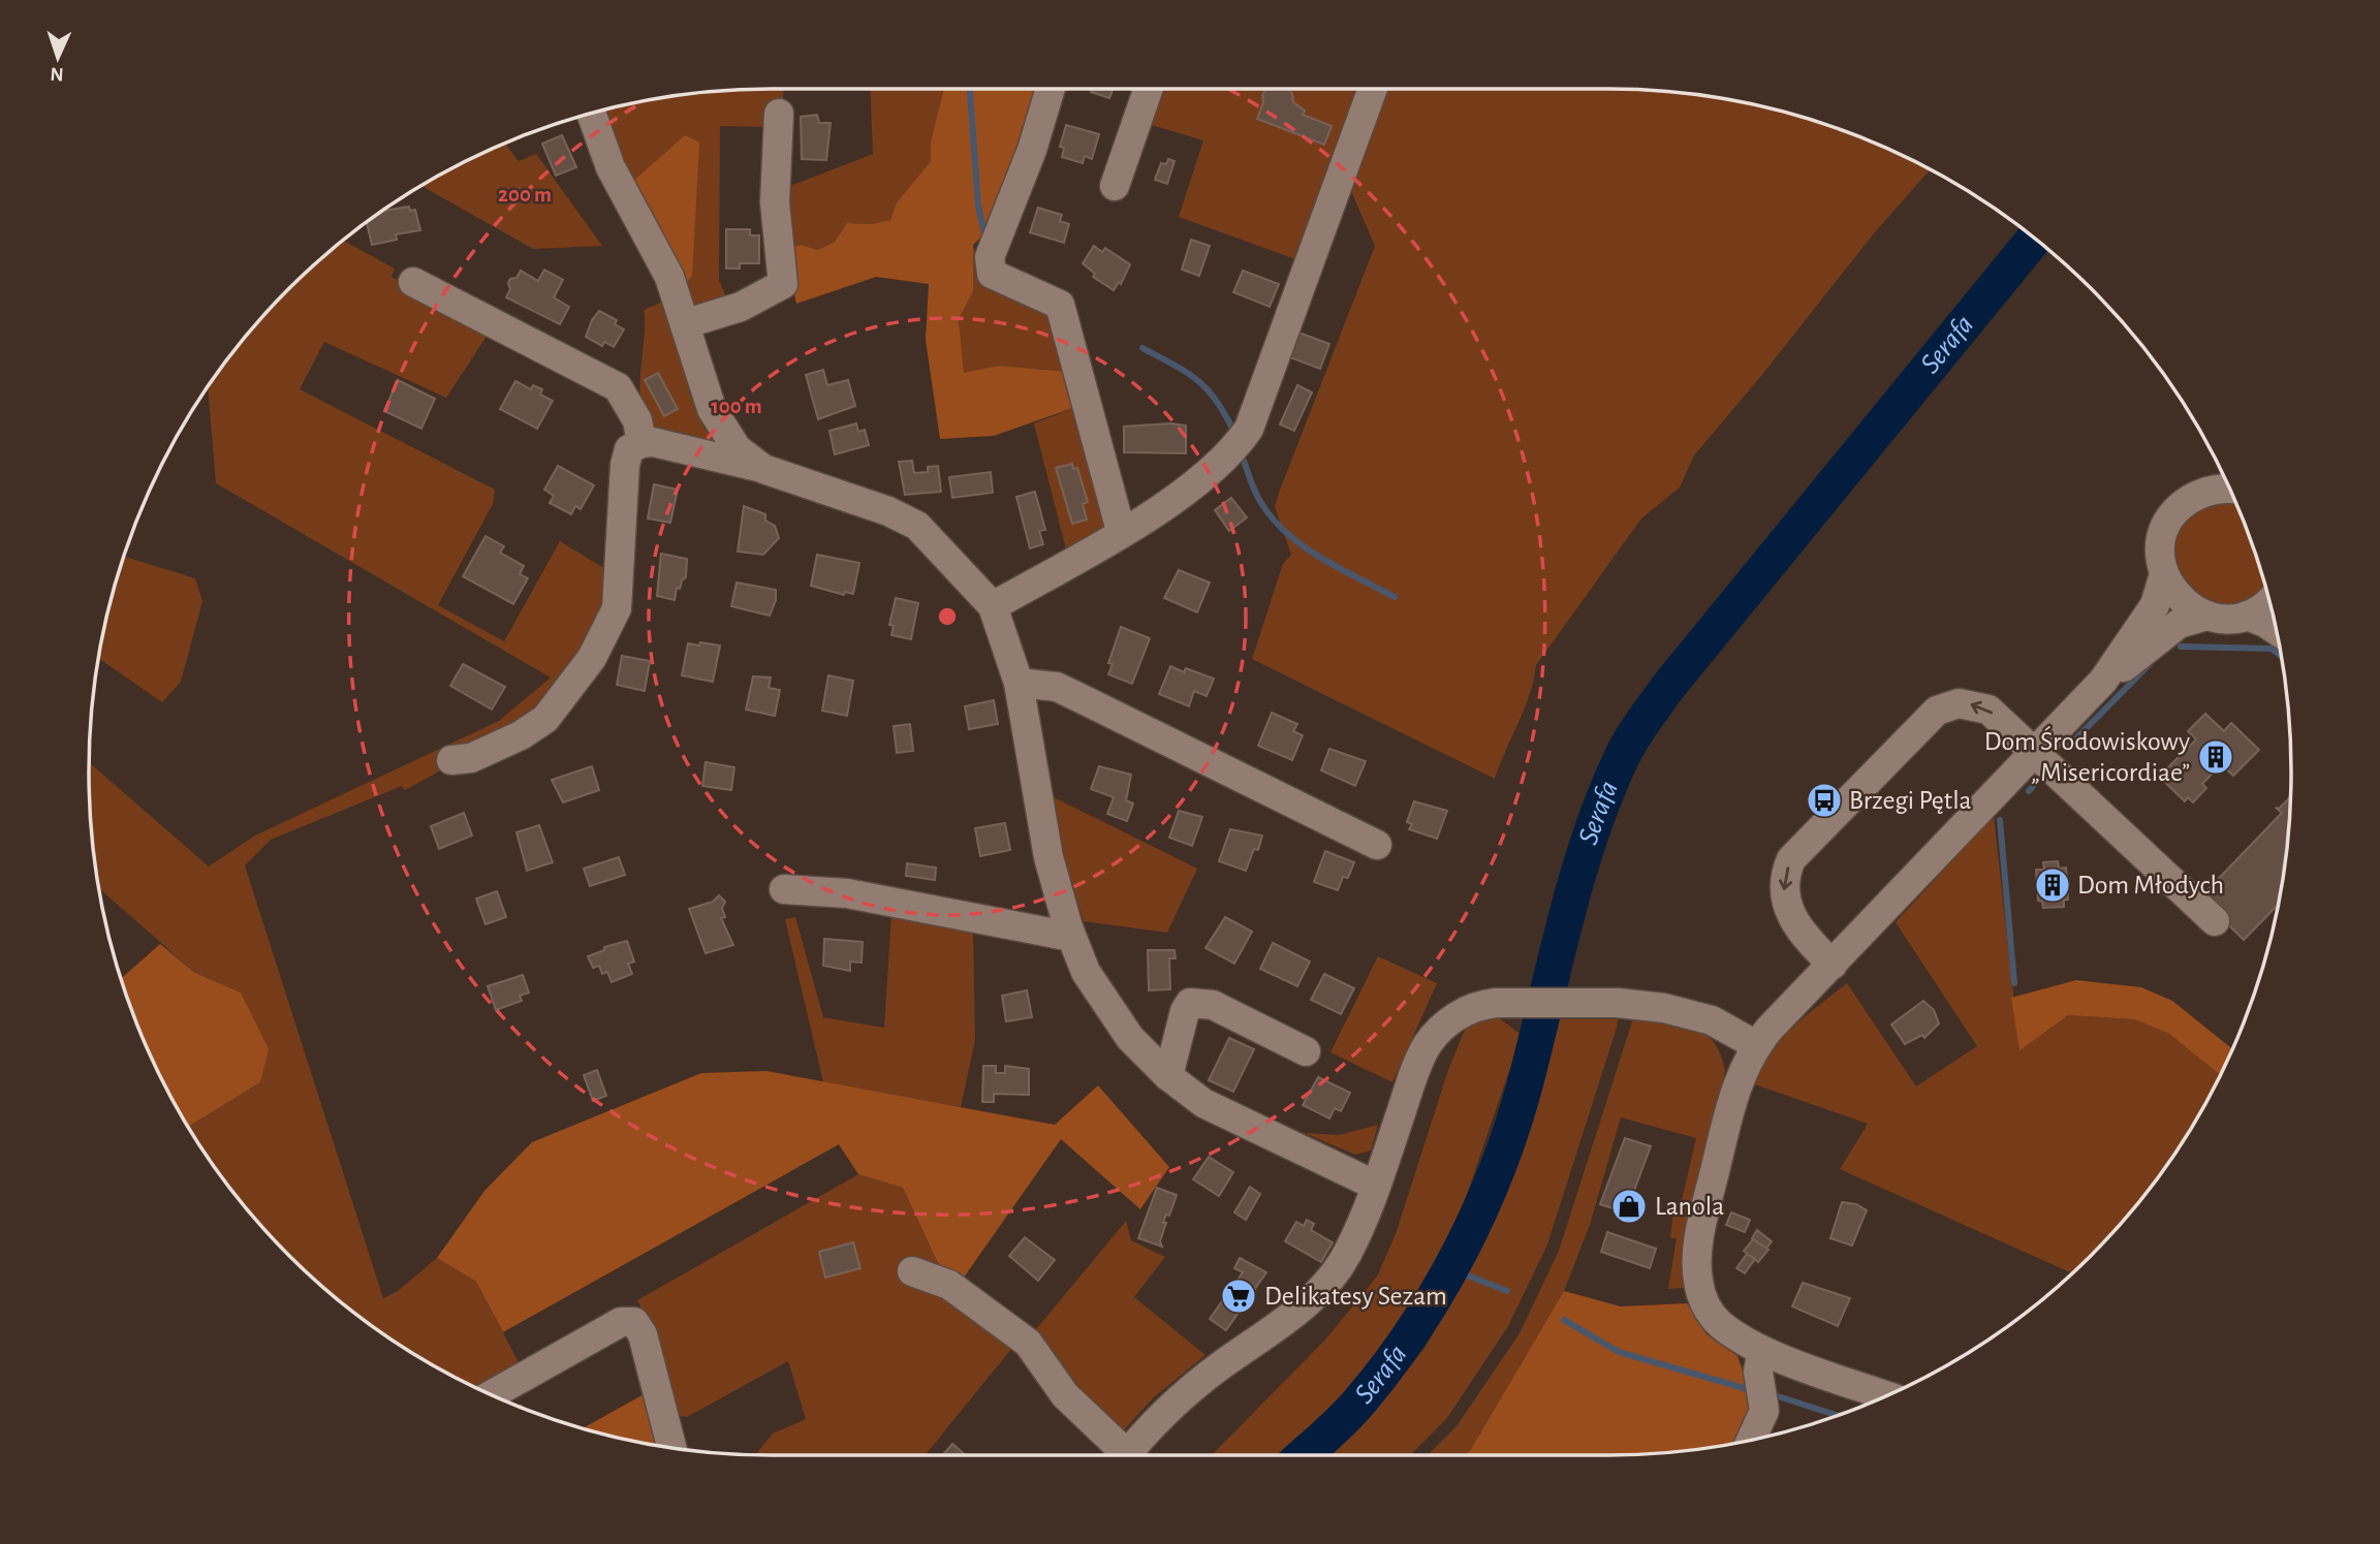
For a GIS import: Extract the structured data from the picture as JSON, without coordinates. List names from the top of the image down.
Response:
{
  "water": ["Serafa"],
  "places": {
    "building": ["Dom Środowiskowy „Misericordiae”", "Dom Młodych"],
    "bus stop": ["Brzegi Pętla"],
    "shop": ["Lanola"],
    "supermarket": ["Delikatesy Sezam"]
  },
  "north": "bottom",
  "rings": ["200 m", "100 m"]
}
